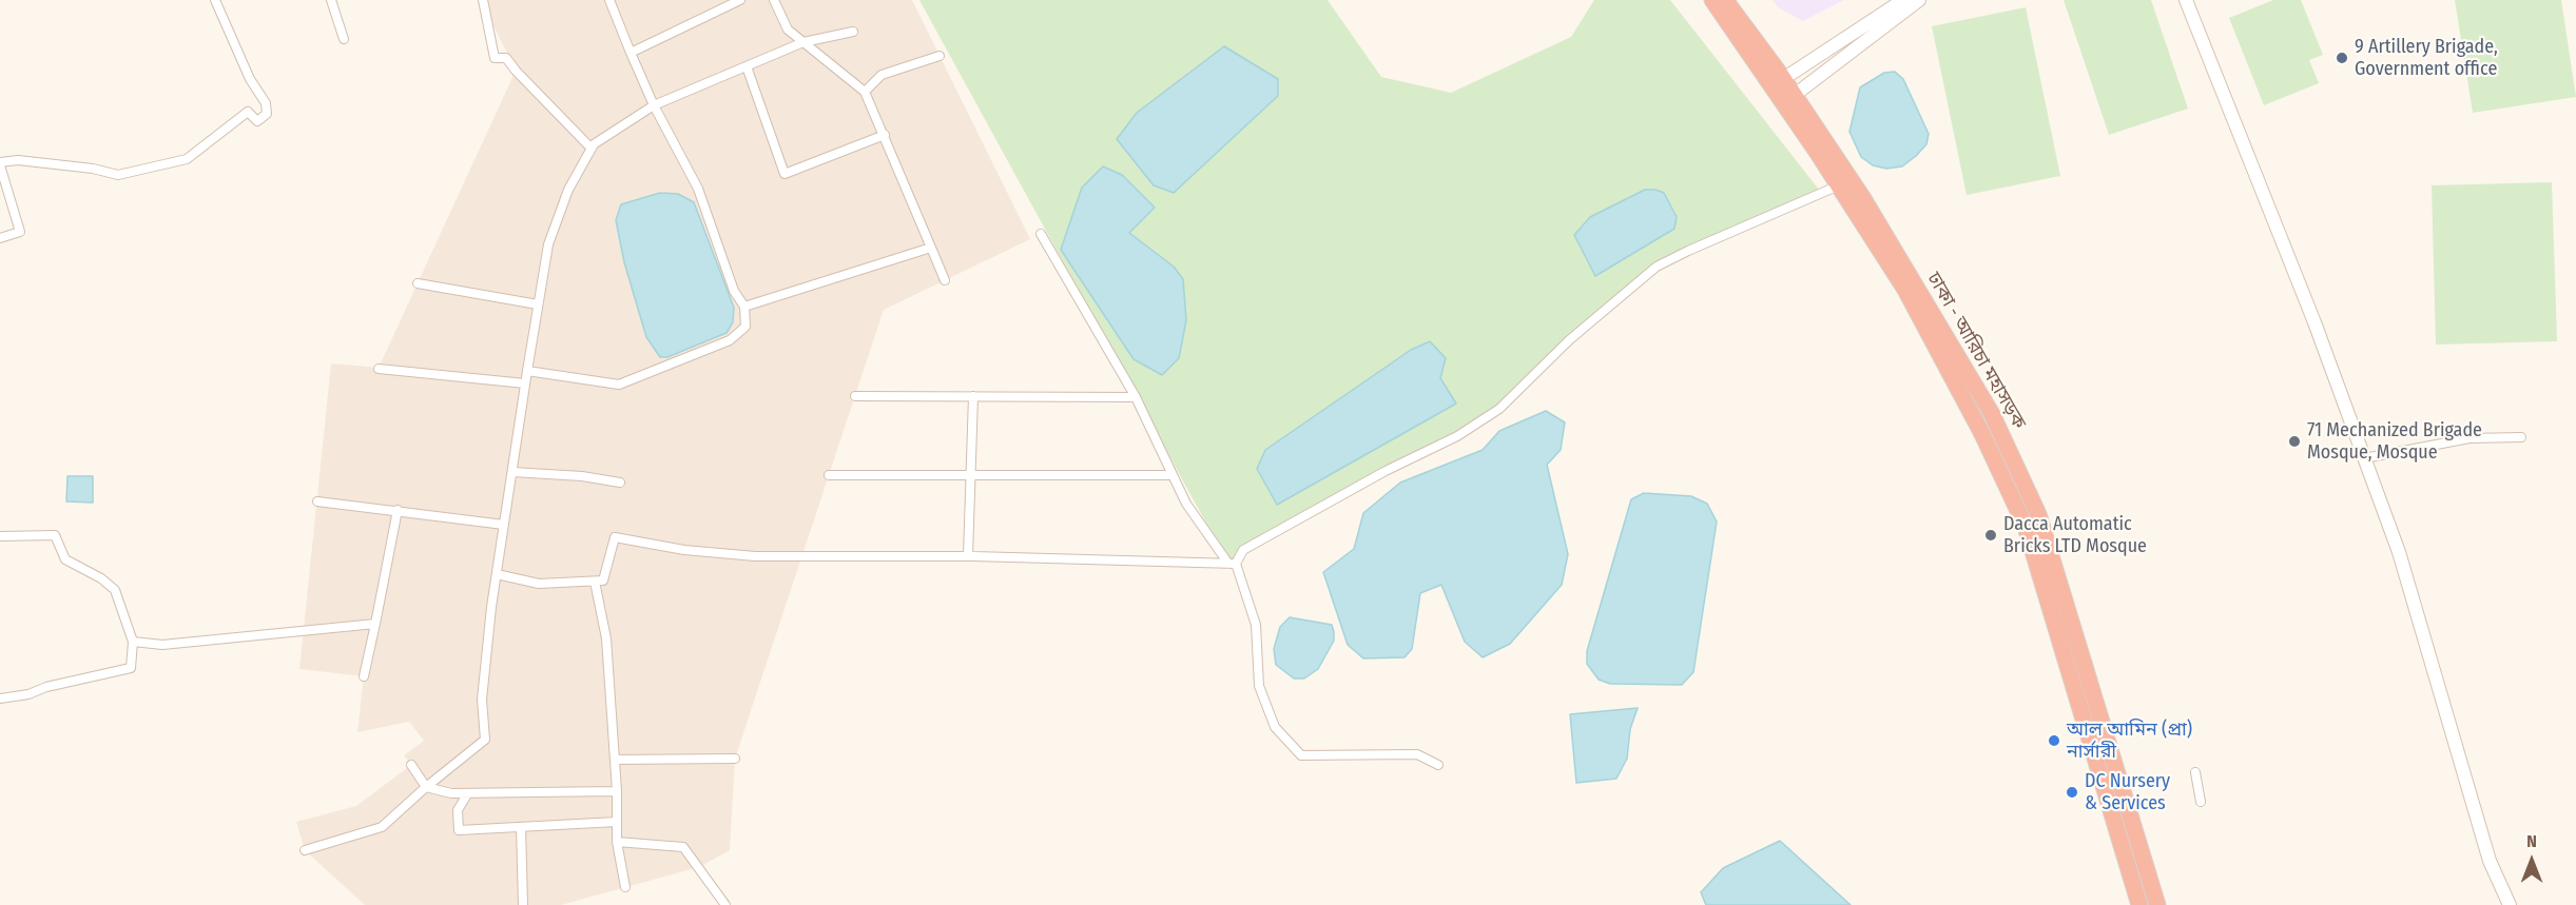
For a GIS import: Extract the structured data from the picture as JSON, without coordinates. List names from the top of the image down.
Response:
{
  "streets": {
    "highway": ["ঢাকা - আরিচা মহাসড়ক"]
  },
  "places": [
    "9 Artillery Brigade, Government office",
    "71 Mechanized Brigade Mosque, Mosque",
    "Dacca Automatic Bricks LTD Mosque",
    "আল আমিন (প্রা) নার্সারী",
    "DC Nursery & Services"
  ],
  "north": "top"
}
